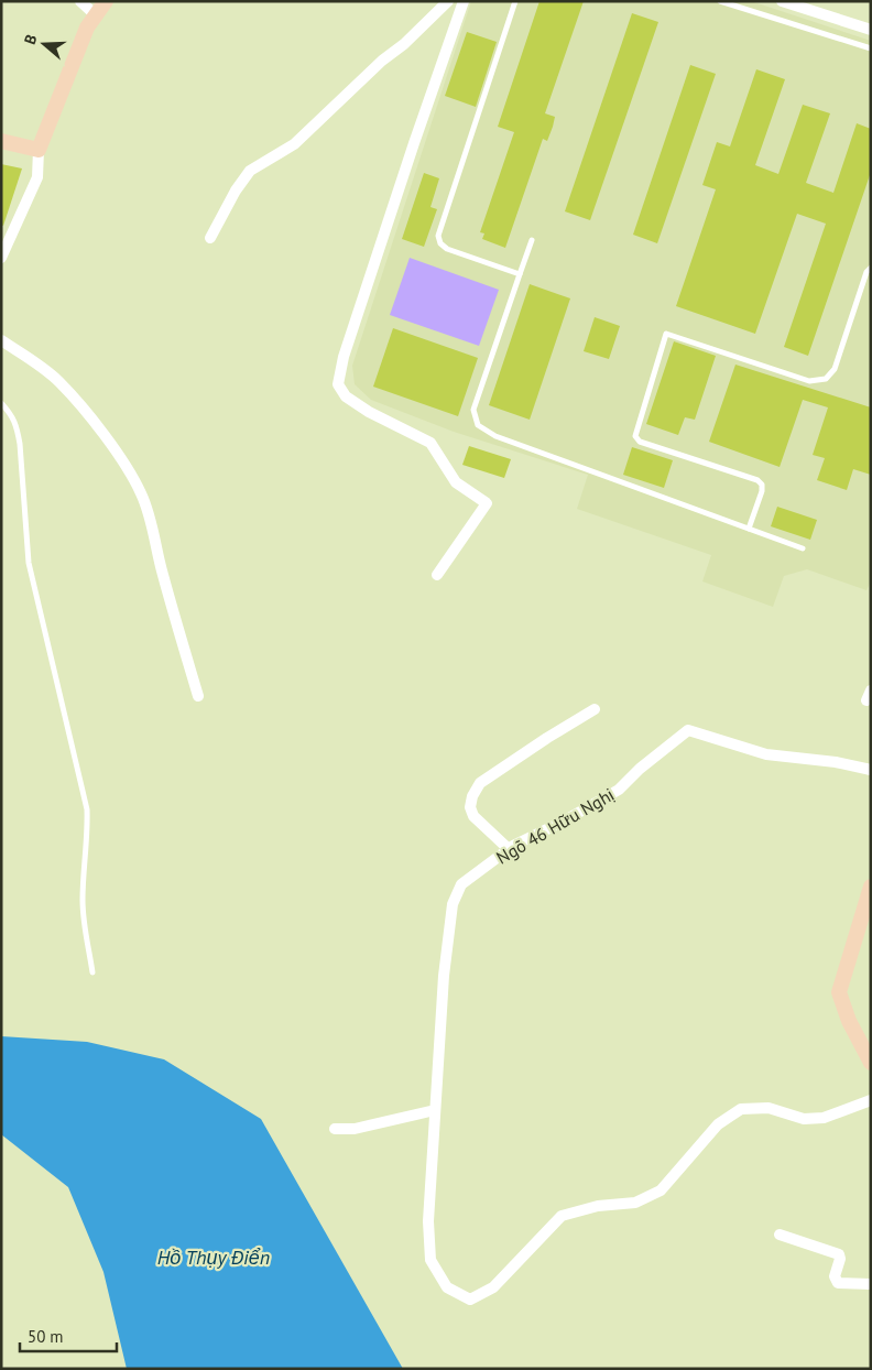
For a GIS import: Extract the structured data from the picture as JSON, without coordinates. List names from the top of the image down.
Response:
{
  "streets": {
    "street": ["Ngõ 46 Hữu Nghị"]
  },
  "water": ["Hồ Thụy Điển"],
  "scale_bar": "50 m",
  "north": "left"
}
